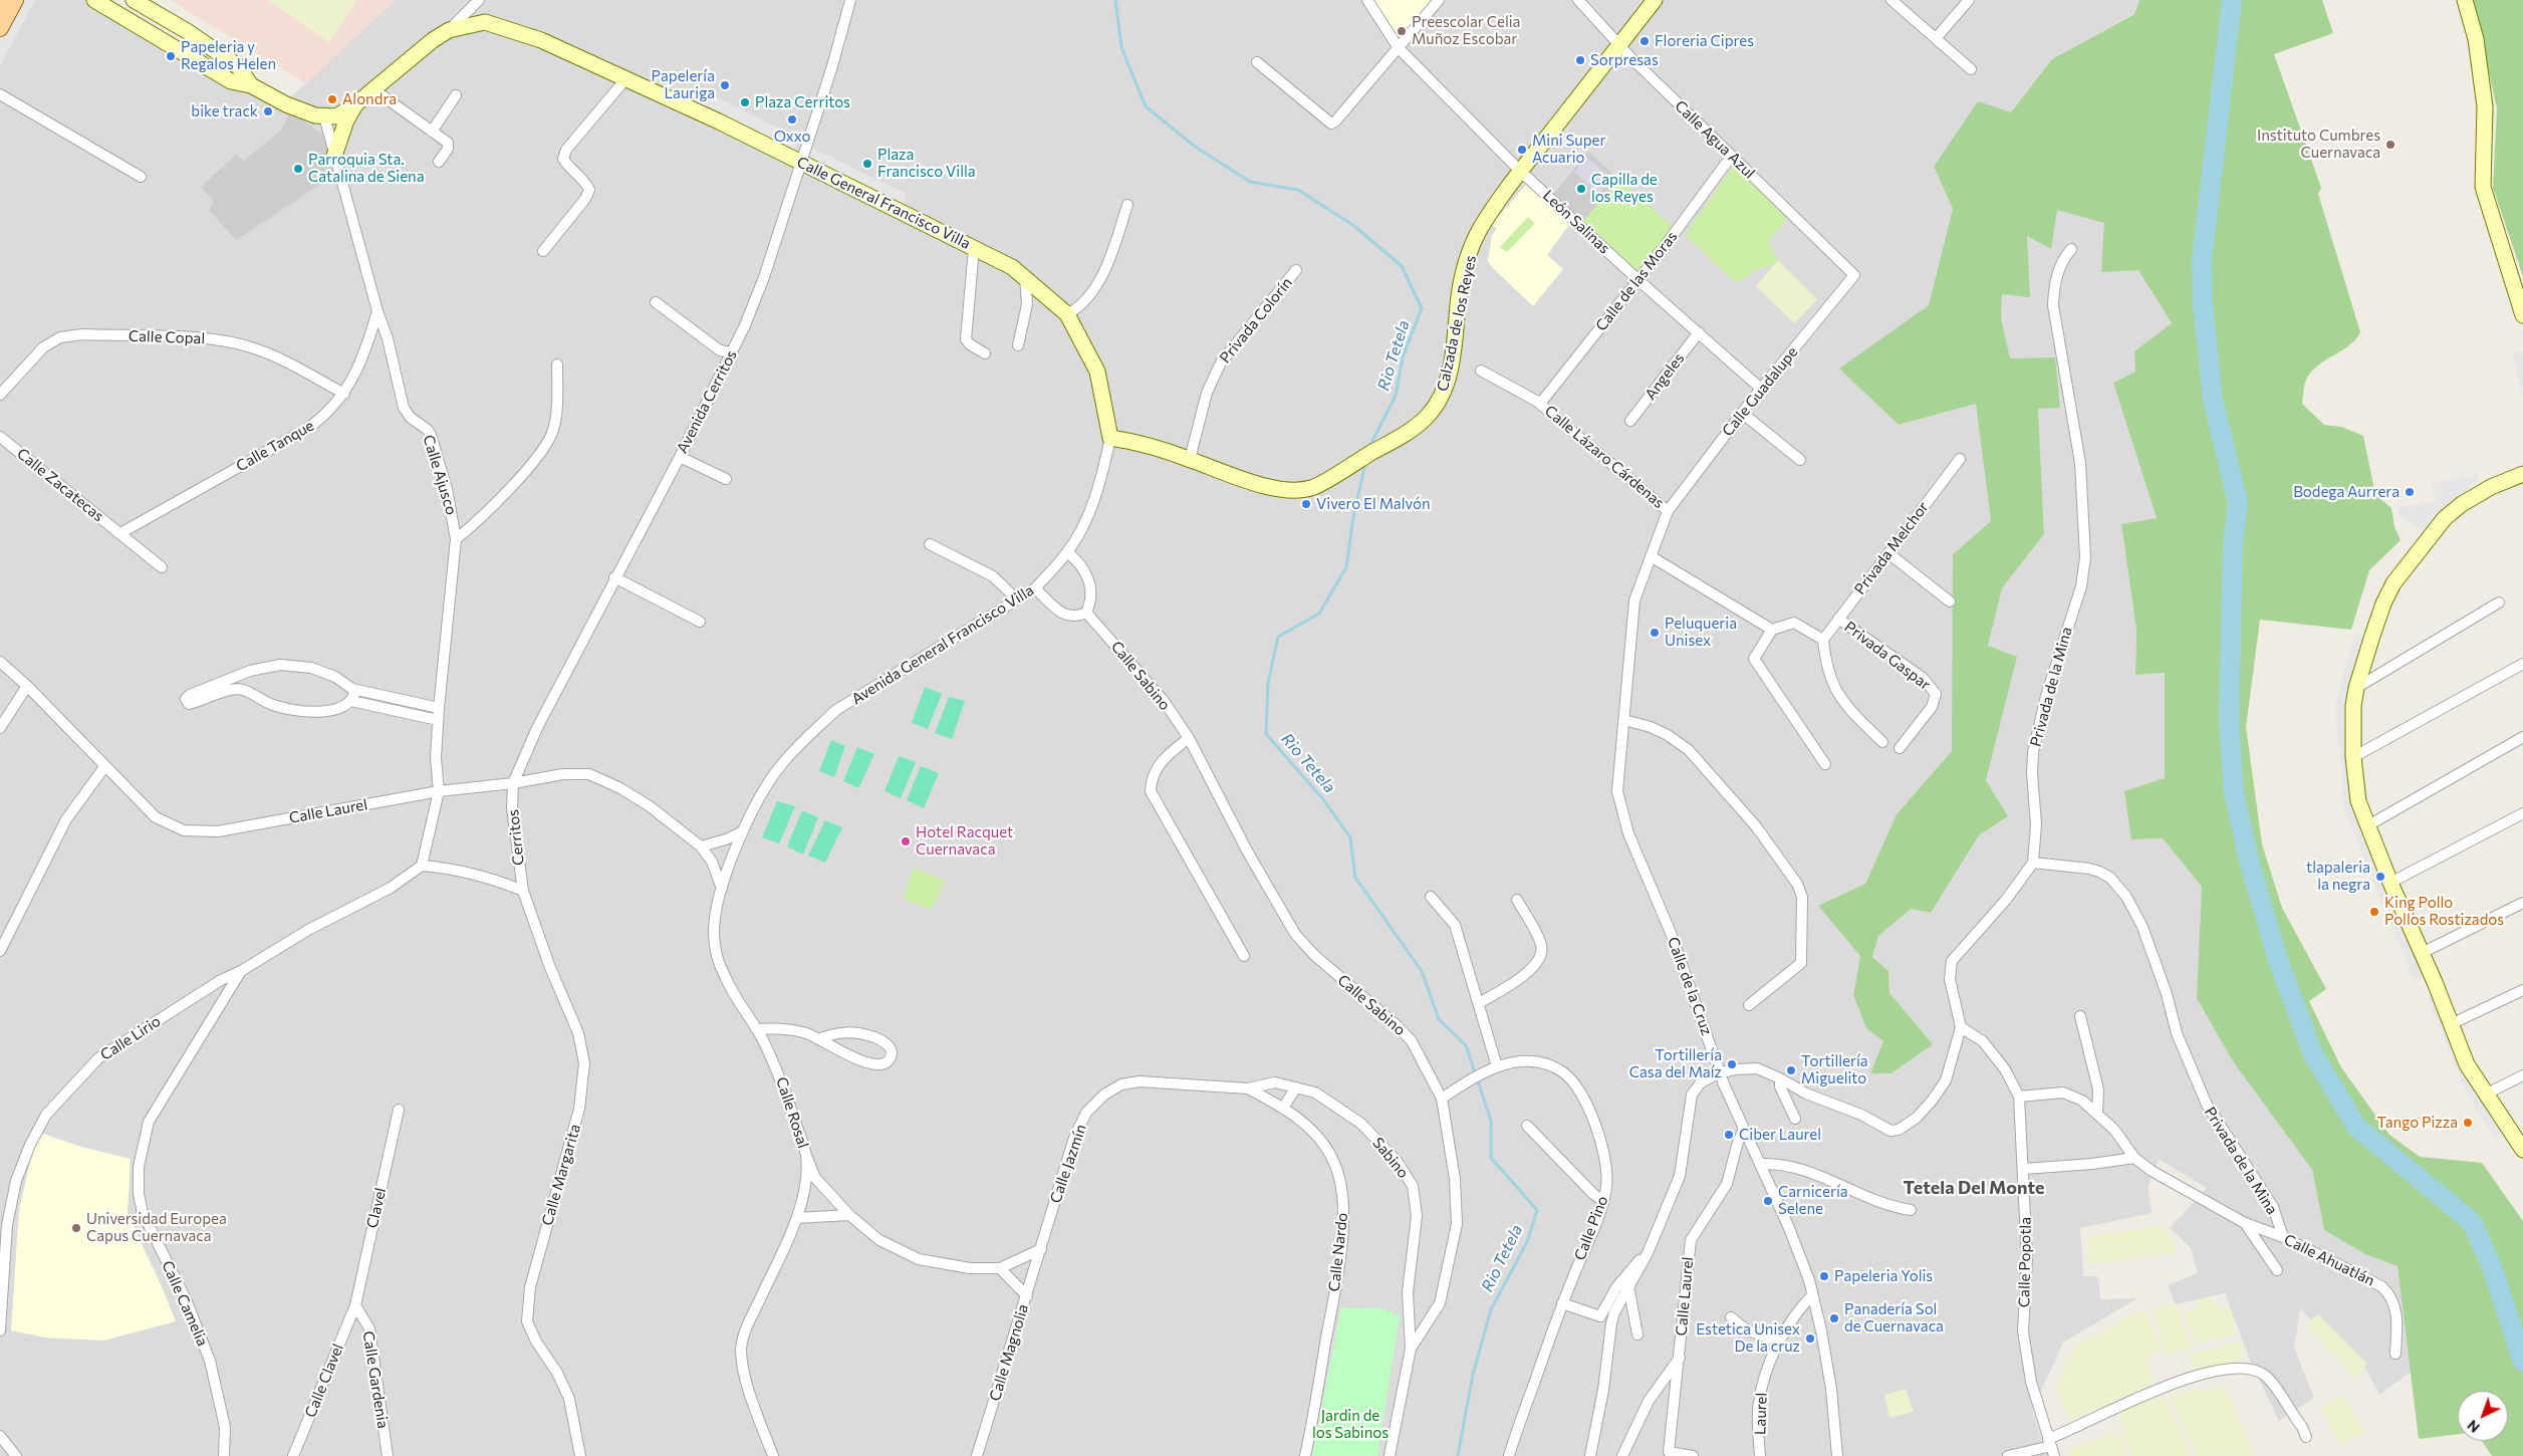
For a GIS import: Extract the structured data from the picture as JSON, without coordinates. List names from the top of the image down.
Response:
{
  "streets": {
    "street": [
      "Calle Agua Azul",
      "Calle General Francisco Villa",
      "León Salinas",
      "Calle de las Moras",
      "Privada Colorín",
      "Calzada de los Reyes",
      "Calle Copal",
      "Angeles",
      "Calle Guadalupe",
      "Avenida Cerritos",
      "Calle Tanque",
      "Calle Lázaro Cárdenas",
      "Calle Ajusco",
      "Calle Zacatecas",
      "Privada Melchor",
      "Avenida General Francisco Villa",
      "Privada Gaspar",
      "Calle Sabino",
      "Privada de la Mina",
      "Calle Laurel",
      "Cerritos",
      "Calle de la Cruz",
      "Calle Lirio",
      "Calle Rosal",
      "Sabino",
      "Calle Jazmín",
      "Calle Margarita",
      "Clavel",
      "Calle Pino",
      "Calle Nardo",
      "Calle Ahuatlán",
      "Calle Popotla",
      "Calle Camelia",
      "Calle Magnolia",
      "Calle Gardenia",
      "Calle Clavel",
      "Laurel"
    ]
  },
  "crossings": [
    ["Calle Agua Azul", "Calle de las Moras"],
    ["Calle Agua Azul", "Calzada de los Reyes"],
    ["Calle Agua Azul", "Calle Guadalupe"],
    ["Calle General Francisco Villa", "Calzada de los Reyes"],
    ["Calle General Francisco Villa", "Avenida Cerritos"],
    ["Calle General Francisco Villa", "Calle Ajusco"],
    ["Calle General Francisco Villa", "Avenida General Francisco Villa"],
    ["León Salinas", "Calle de las Moras"],
    ["León Salinas", "Calzada de los Reyes"],
    ["León Salinas", "Angeles"],
    ["León Salinas", "Calle Guadalupe"],
    ["Calle de las Moras", "Calle Lázaro Cárdenas"],
    ["Privada Colorín", "Calzada de los Reyes"],
    ["Calzada de los Reyes", "Avenida General Francisco Villa"],
    ["Calle Copal", "Calle Tanque"],
    ["Calle Guadalupe", "Calle Lázaro Cárdenas"],
    ["Calle Guadalupe", "Calle de la Cruz"],
    ["Avenida Cerritos", "Calle Laurel"],
    ["Avenida Cerritos", "Cerritos"],
    ["Calle Tanque", "Calle Ajusco"],
    ["Calle Tanque", "Calle Zacatecas"],
    ["Calle Lázaro Cárdenas", "Calle de la Cruz"],
    ["Calle Ajusco", "Calle Laurel"],
    ["Calle Ajusco", "Calle Lirio"],
    ["Privada Melchor", "Privada Gaspar"],
    ["Avenida General Francisco Villa", "Calle Rosal"],
    ["Calle Sabino", "Sabino"],
    ["Calle Sabino", "Calle Pino"],
    ["Privada de la Mina", "Calle Ahuatlán"],
    ["Calle Laurel", "Cerritos"],
    ["Calle Laurel", "Calle de la Cruz"],
    ["Calle Laurel", "Calle Rosal"],
    ["Cerritos", "Calle Margarita"],
    ["Calle de la Cruz", "Laurel"],
    ["Calle Lirio", "Calle Camelia"],
    ["Sabino", "Calle Jazmín"],
    ["Sabino", "Calle Nardo"],
    ["Calle Jazmín", "Calle Nardo"],
    ["Calle Jazmín", "Calle Magnolia"],
    ["Clavel", "Calle Gardenia"],
    ["Clavel", "Calle Clavel"],
    ["Calle Ahuatlán", "Calle Popotla"],
    ["Calle Gardenia", "Calle Clavel"]
  ],
  "districts": ["Tetela Del Monte"],
  "water": ["Rio Tetela"],
  "parks": ["Jardin de los Sabinos"],
  "places": [
    "Preescolar Celia Muñoz Escobar",
    "Floreria Cipres",
    "Papeleria y Regalos Helen",
    "Sorpresas",
    "Papelería Lauriga",
    "Alondra",
    "Plaza Cerritos",
    "bike track",
    "Oxxo",
    "Instituto Cumbres Cuernavaca",
    "Mini Super Acuario",
    "Plaza Francisco Villa",
    "Parroquia Sta. Catalina de Siena",
    "Capilla de los Reyes",
    "Bodega Aurrera",
    "Vivero El Malvón",
    "Peluqueria Unisex",
    "Hotel Racquet Cuernavaca",
    "tlapaleria la negra",
    "King Pollo Pollos Rostizados",
    "Tortillería Casa del Maíz",
    "Tortillería Miguelito",
    "Tango Pizza",
    "Ciber Laurel",
    "Carnicería Selene",
    "Universidad Europea Capus Cuernavaca",
    "Papeleria Yolis",
    "Panadería Sol de Cuernavaca",
    "Estetica Unisex De la cruz"
  ],
  "north": "bottom left"
}
